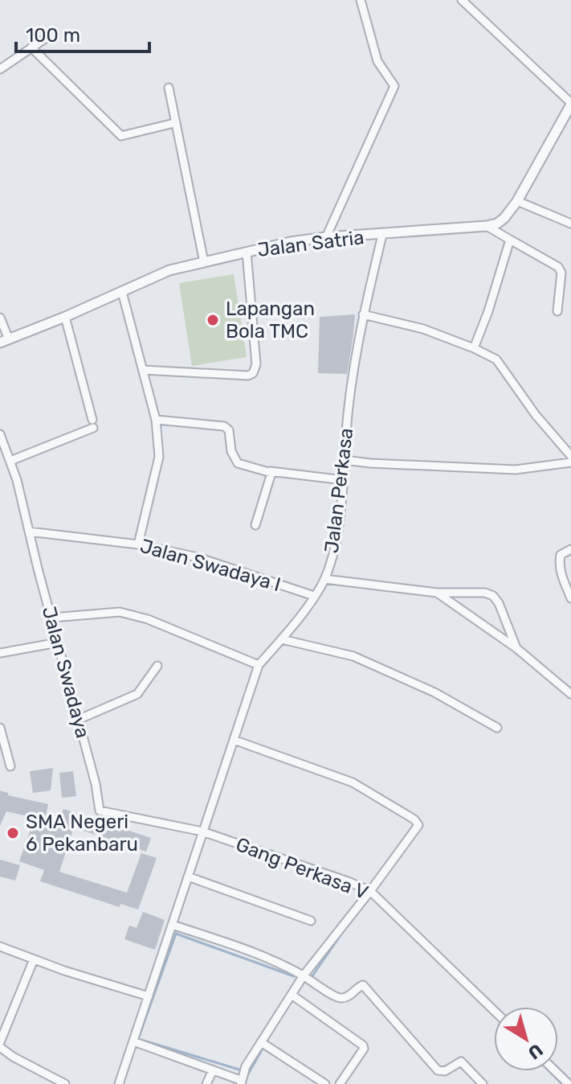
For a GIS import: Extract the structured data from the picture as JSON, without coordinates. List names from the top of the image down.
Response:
{
  "streets": {
    "street": [
      "Jalan Satria",
      "Jalan Perkasa",
      "Jalan Swadaya I",
      "Jalan Swadaya",
      "Gang Perkasa V"
    ]
  },
  "crossings": [
    ["Jalan Satria", "Jalan Perkasa"],
    ["Jalan Perkasa", "Jalan Swadaya I"],
    ["Jalan Perkasa", "Jalan Swadaya"],
    ["Jalan Perkasa", "Gang Perkasa V"],
    ["Jalan Swadaya I", "Jalan Swadaya"],
    ["Jalan Swadaya", "Gang Perkasa V"]
  ],
  "places": ["Lapangan Bola TMC", "SMA Negeri 6 Pekanbaru"],
  "scale_bar": "100 m",
  "north": "bottom right"
}
